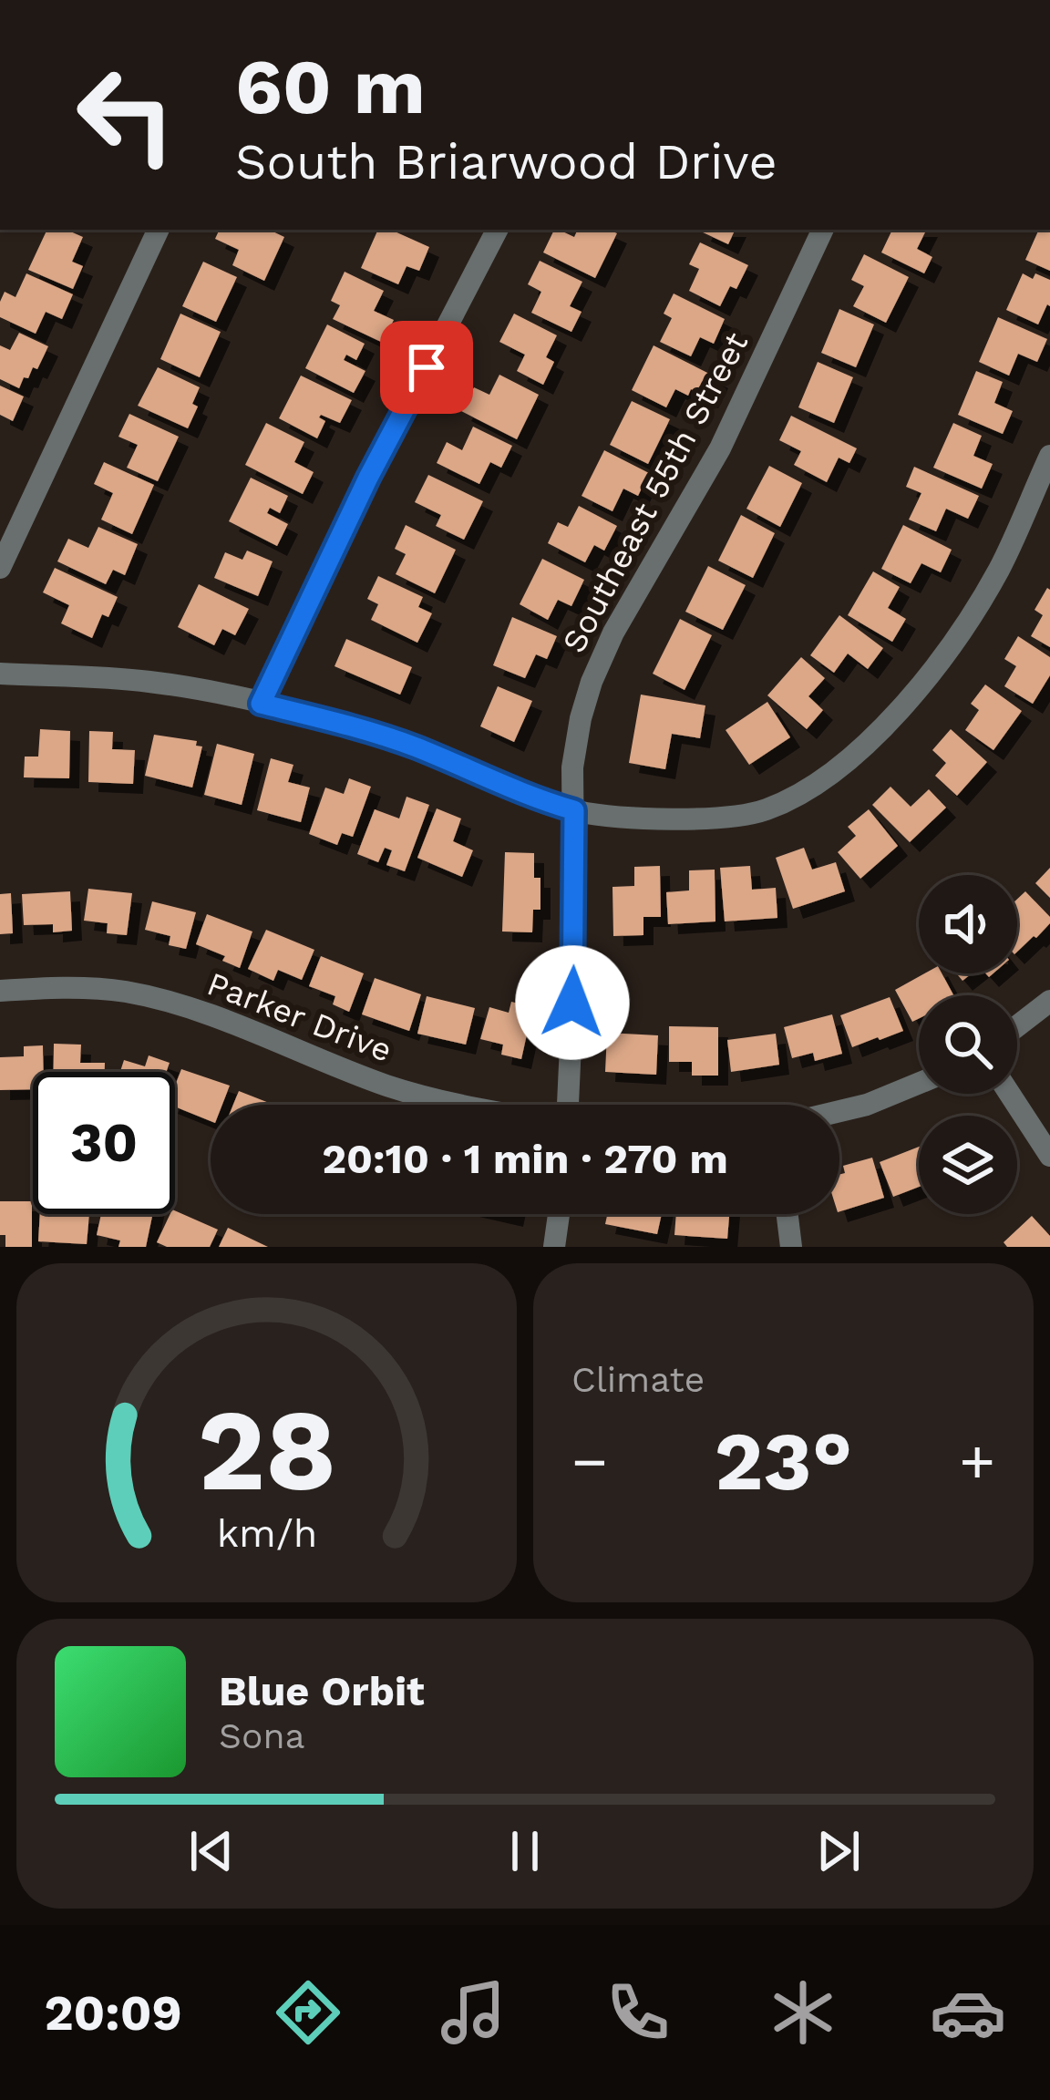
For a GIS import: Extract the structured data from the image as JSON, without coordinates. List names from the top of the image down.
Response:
{
  "streets": {
    "street": ["Southeast 55th Street", "Parker Drive"]
  },
  "page": {
    "turn": ["60 m", "South Briarwood Drive"],
    "limit": "30",
    "trip": "20:10 · 1 min · 270 m",
    "tile": "Climate",
    "heat": ["−", "23°", "+"],
    "song": ["Blue Orbit", "Sona"],
    "tabs": "20:09",
    "gauge": ["28", "km/h"]
  }
}
